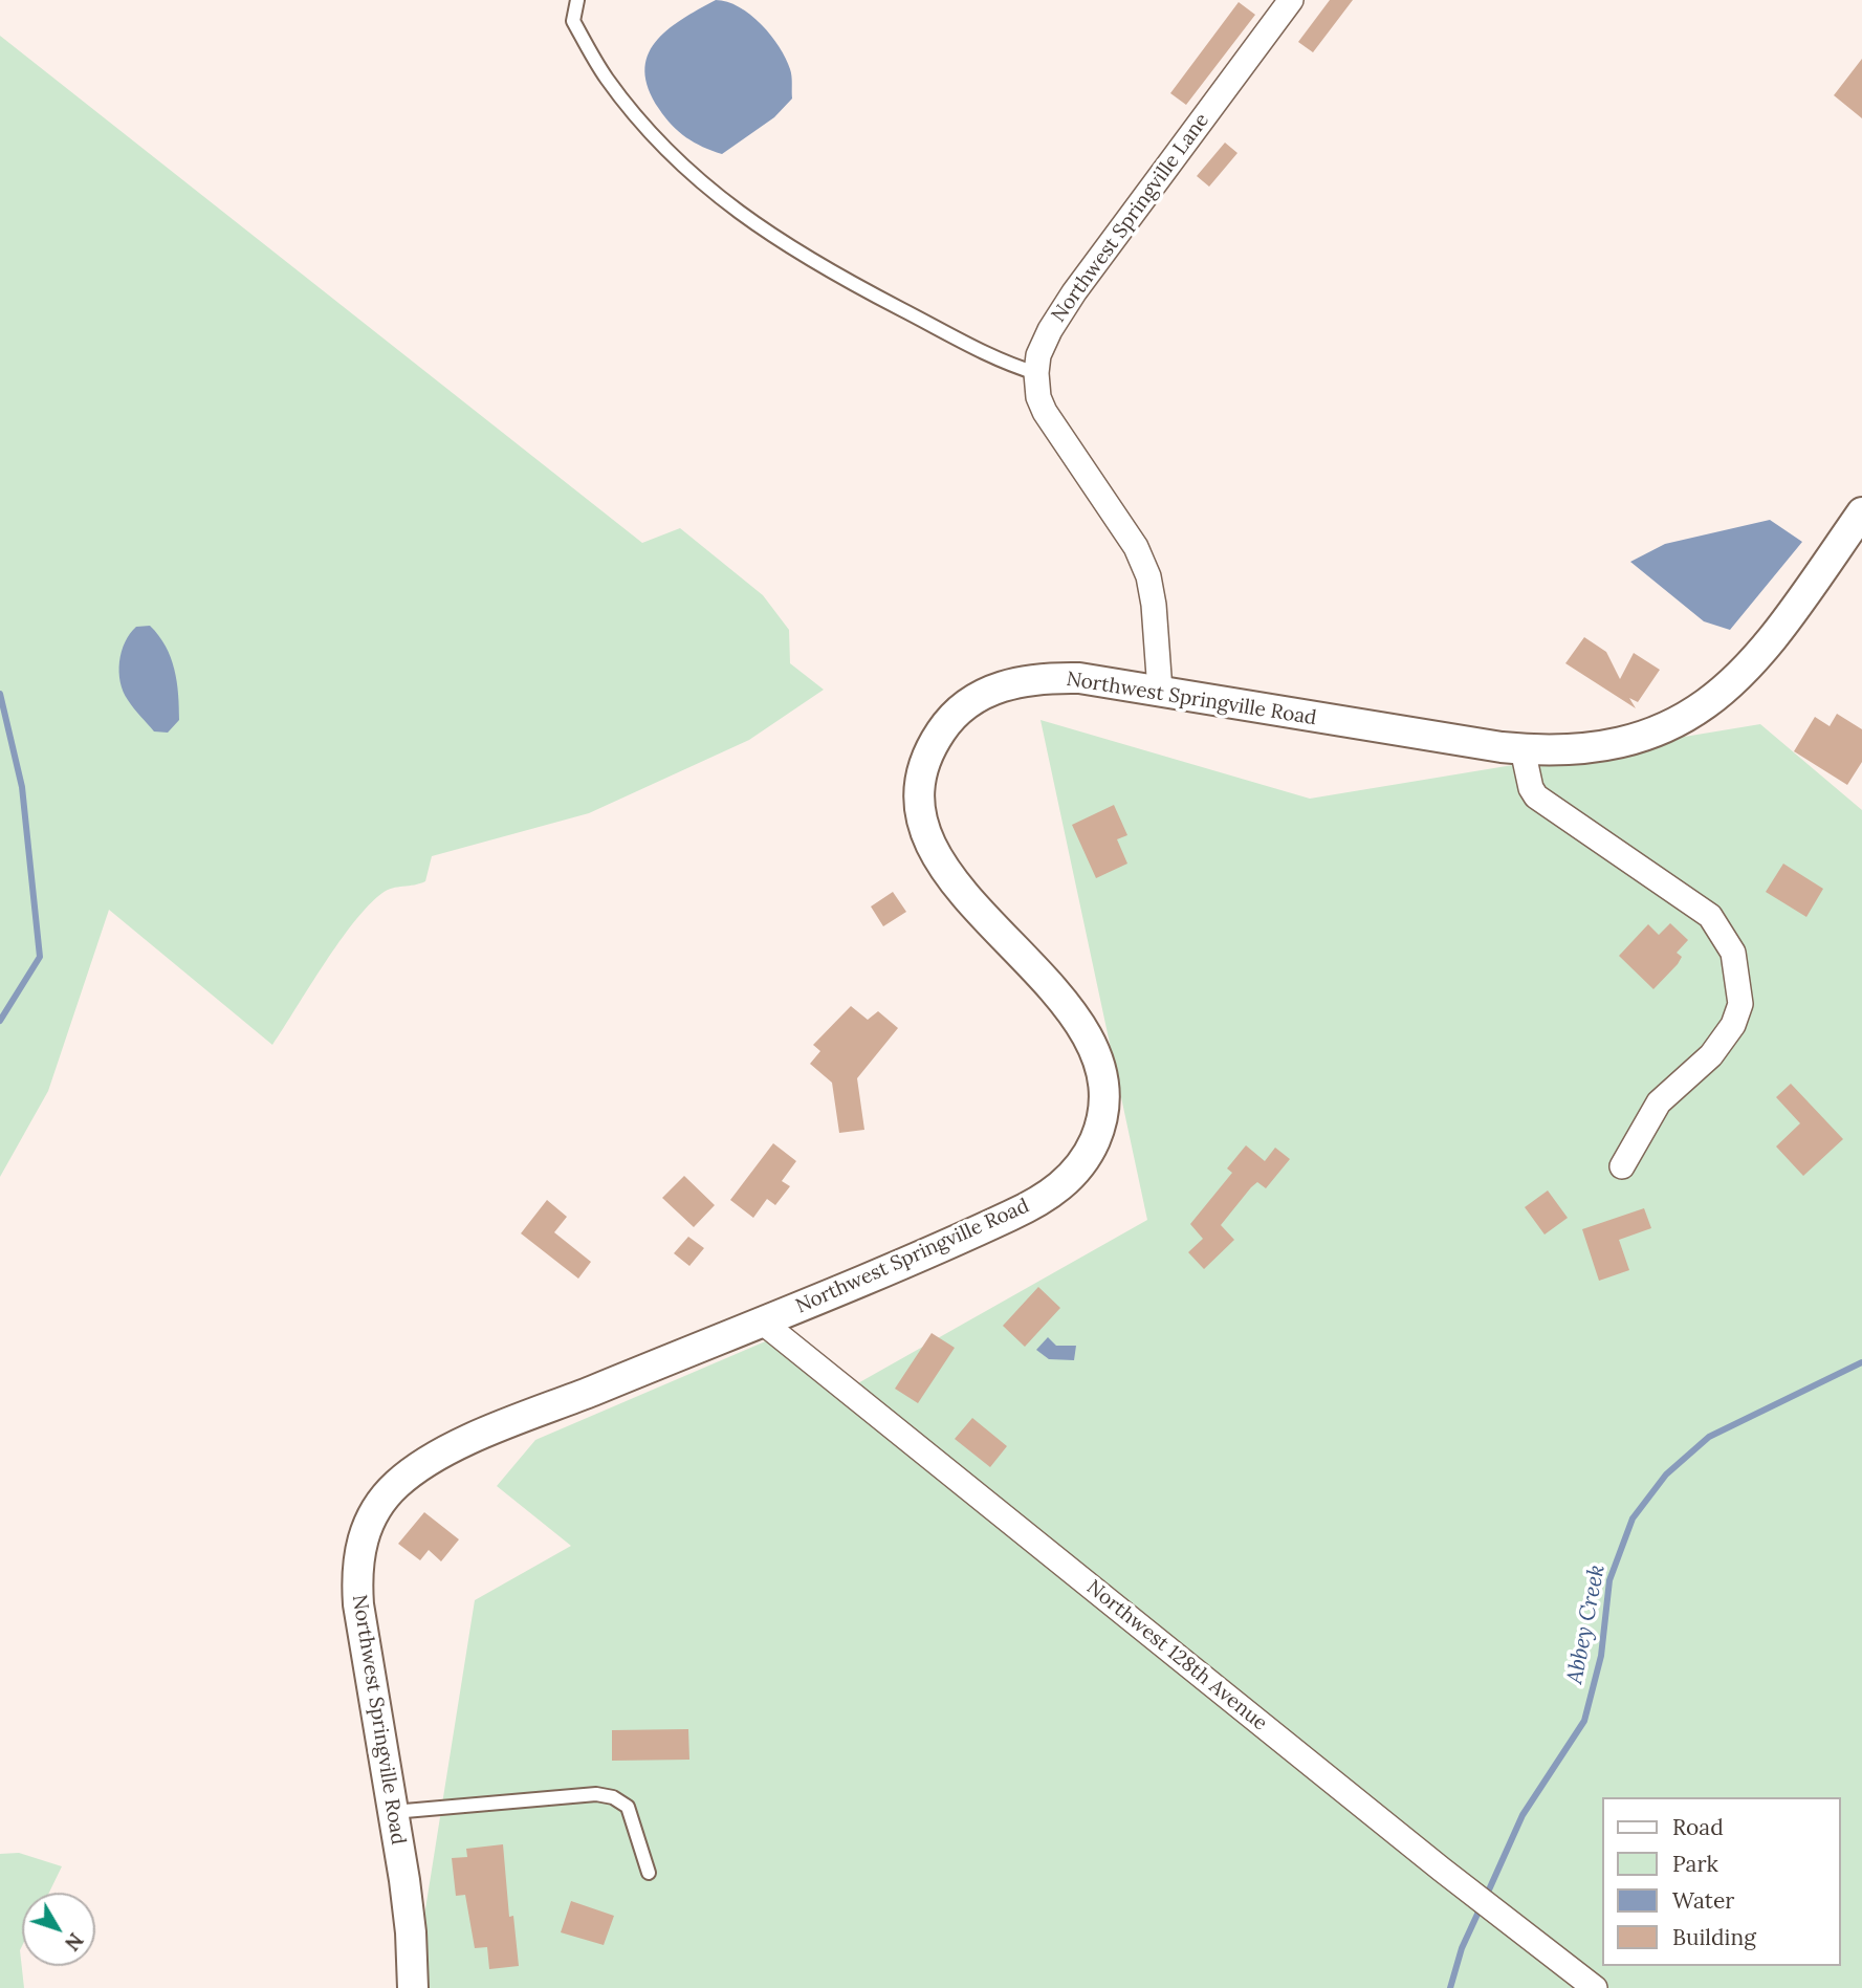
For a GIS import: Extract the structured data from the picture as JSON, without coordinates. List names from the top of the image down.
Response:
{
  "streets": {
    "street": ["Northwest Springville Lane", "Northwest Springville Road", "Northwest 128th Avenue"]
  },
  "crossings": [
    ["Northwest Springville Lane", "Northwest Springville Road"],
    ["Northwest Springville Road", "Northwest 128th Avenue"]
  ],
  "water": ["Abbey Creek"],
  "legend": [
    "Road",
    "Park",
    "Water",
    "Building"
  ],
  "north": "bottom right"
}
